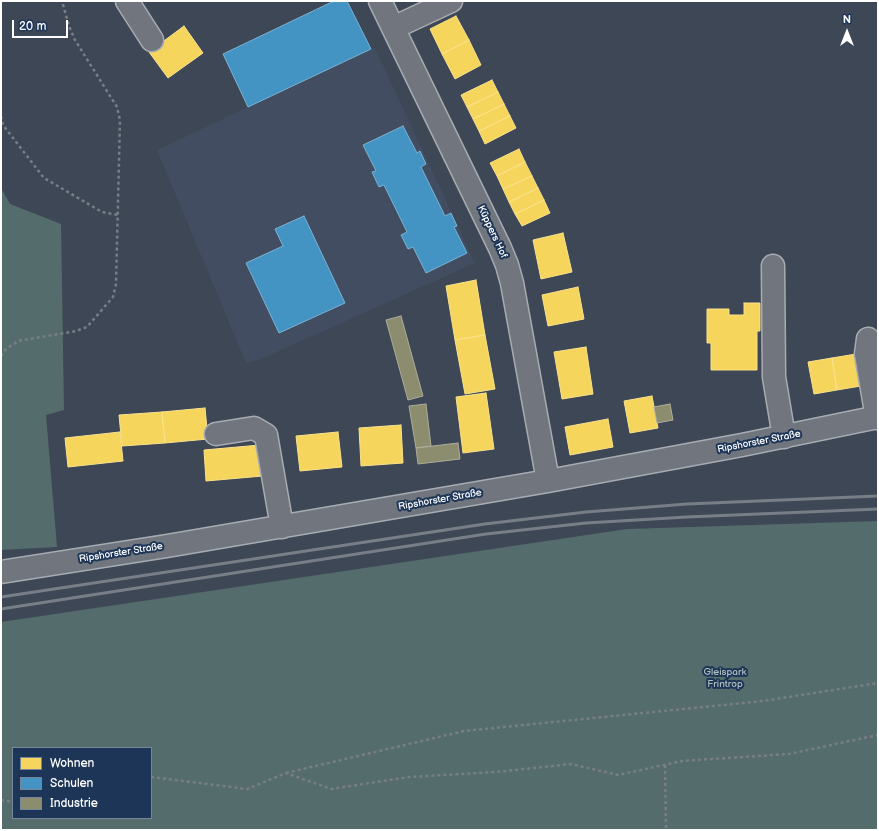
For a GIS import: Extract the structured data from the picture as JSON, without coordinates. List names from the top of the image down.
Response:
{
  "streets": {
    "street": ["Küppers Hof", "Ripshorster Straße"]
  },
  "crossings": [
    ["Küppers Hof", "Ripshorster Straße"]
  ],
  "parks": ["Gleispark Frintrop"],
  "legend": ["Wohnen", "Schulen", "Industrie"],
  "scale_bar": "20 m",
  "north": "top"
}
